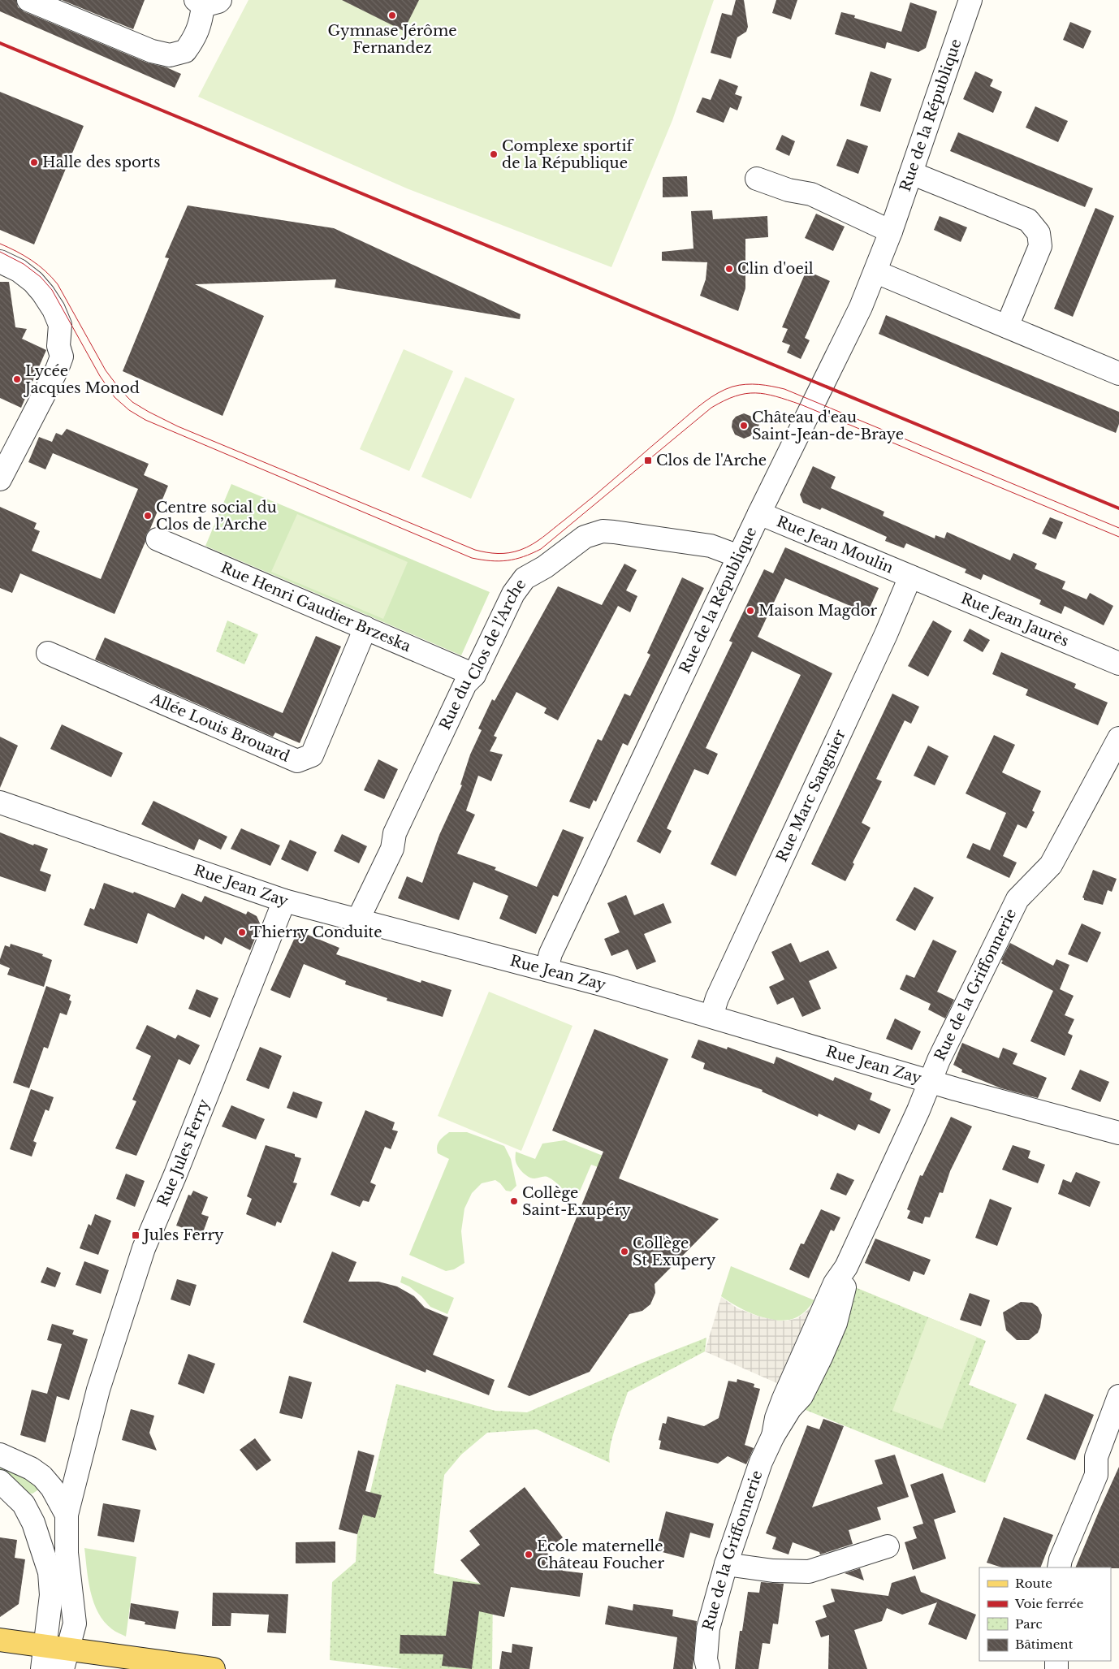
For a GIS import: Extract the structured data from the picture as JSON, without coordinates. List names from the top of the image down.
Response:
{
  "streets": {
    "street": [
      "Rue de la République",
      "Rue Jean Moulin",
      "Rue Henri Gaudier Brzeska",
      "Rue Jean Jaurès",
      "Rue du Clos de l'Arche",
      "Allée Louis Brouard",
      "Rue Marc Sangnier",
      "Rue Jean Zay",
      "Rue de la Griffonnerie",
      "Rue Jules Ferry"
    ]
  },
  "crossings": [
    ["Rue de la République", "Rue Jean Moulin"],
    ["Rue de la République", "Rue du Clos de l'Arche"],
    ["Rue de la République", "Rue Jean Zay"],
    ["Rue Jean Moulin", "Rue Jean Jaurès"],
    ["Rue Jean Moulin", "Rue Marc Sangnier"],
    ["Rue Henri Gaudier Brzeska", "Rue du Clos de l'Arche"],
    ["Rue Henri Gaudier Brzeska", "Allée Louis Brouard"],
    ["Rue Jean Jaurès", "Rue Marc Sangnier"],
    ["Rue du Clos de l'Arche", "Rue Jean Zay"],
    ["Rue Marc Sangnier", "Rue Jean Zay"],
    ["Rue Jean Zay", "Rue de la Griffonnerie"],
    ["Rue Jean Zay", "Rue Jules Ferry"]
  ],
  "places": {
    "other": [
      "Gymnase Jérôme Fernandez",
      "Complexe sportif de la République",
      "Halle des sports",
      "Clin d'oeil",
      "Lycée Jacques Monod",
      "Château d'eau Saint-Jean-de-Braye",
      "Centre social du Clos de l’Arche",
      "Maison Magdor",
      "Thierry Conduite",
      "Collège Saint-Exupéry",
      "Collège St Exupery",
      "École maternelle Château Foucher"
    ],
    "transit": ["Clos de l'Arche", "Jules Ferry"]
  },
  "legend": [
    "Route",
    "Voie ferrée",
    "Parc",
    "Bâtiment"
  ]
}
